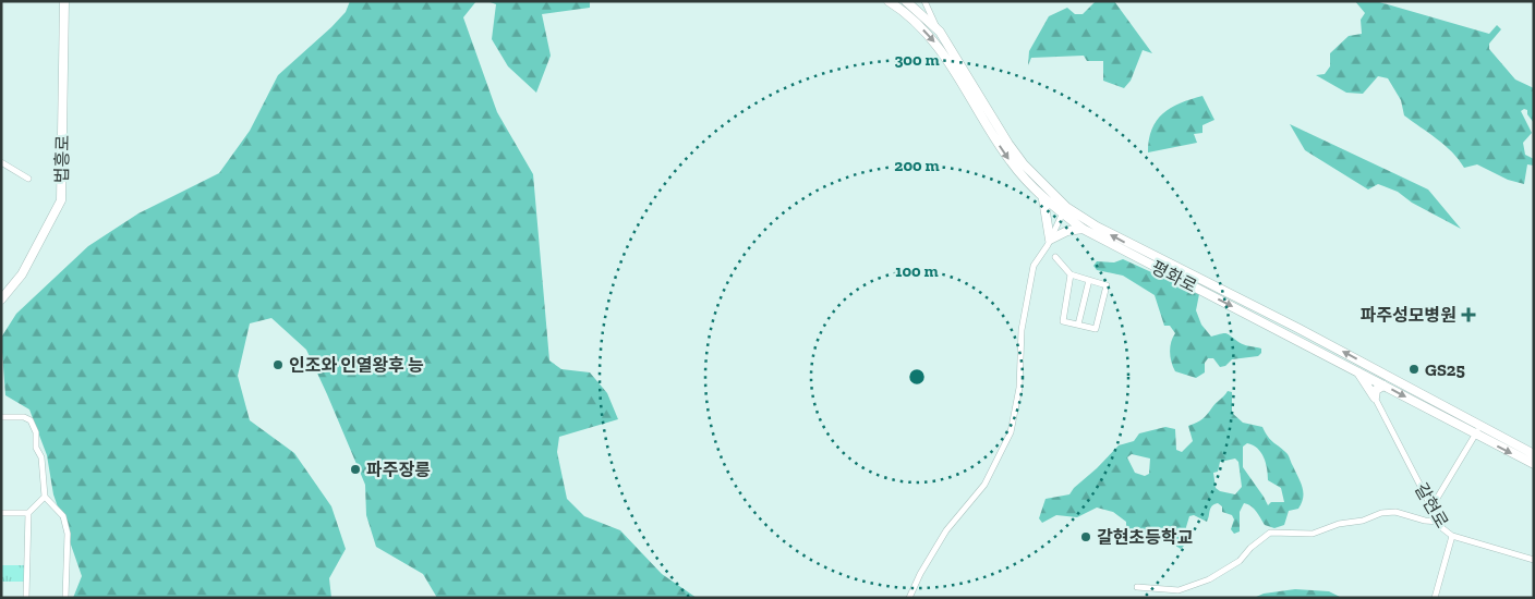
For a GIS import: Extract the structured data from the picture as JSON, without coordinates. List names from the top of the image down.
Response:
{
  "streets": {
    "main road": ["법흥로", "평화로"],
    "street": ["갈현로"]
  },
  "places": {
    "health": ["파주성모병원"],
    "other": [
      "인조와 인열왕후 능",
      "GS25",
      "파주장릉",
      "갈현초등학교"
    ]
  },
  "rings": ["300 m", "200 m", "100 m"]
}
